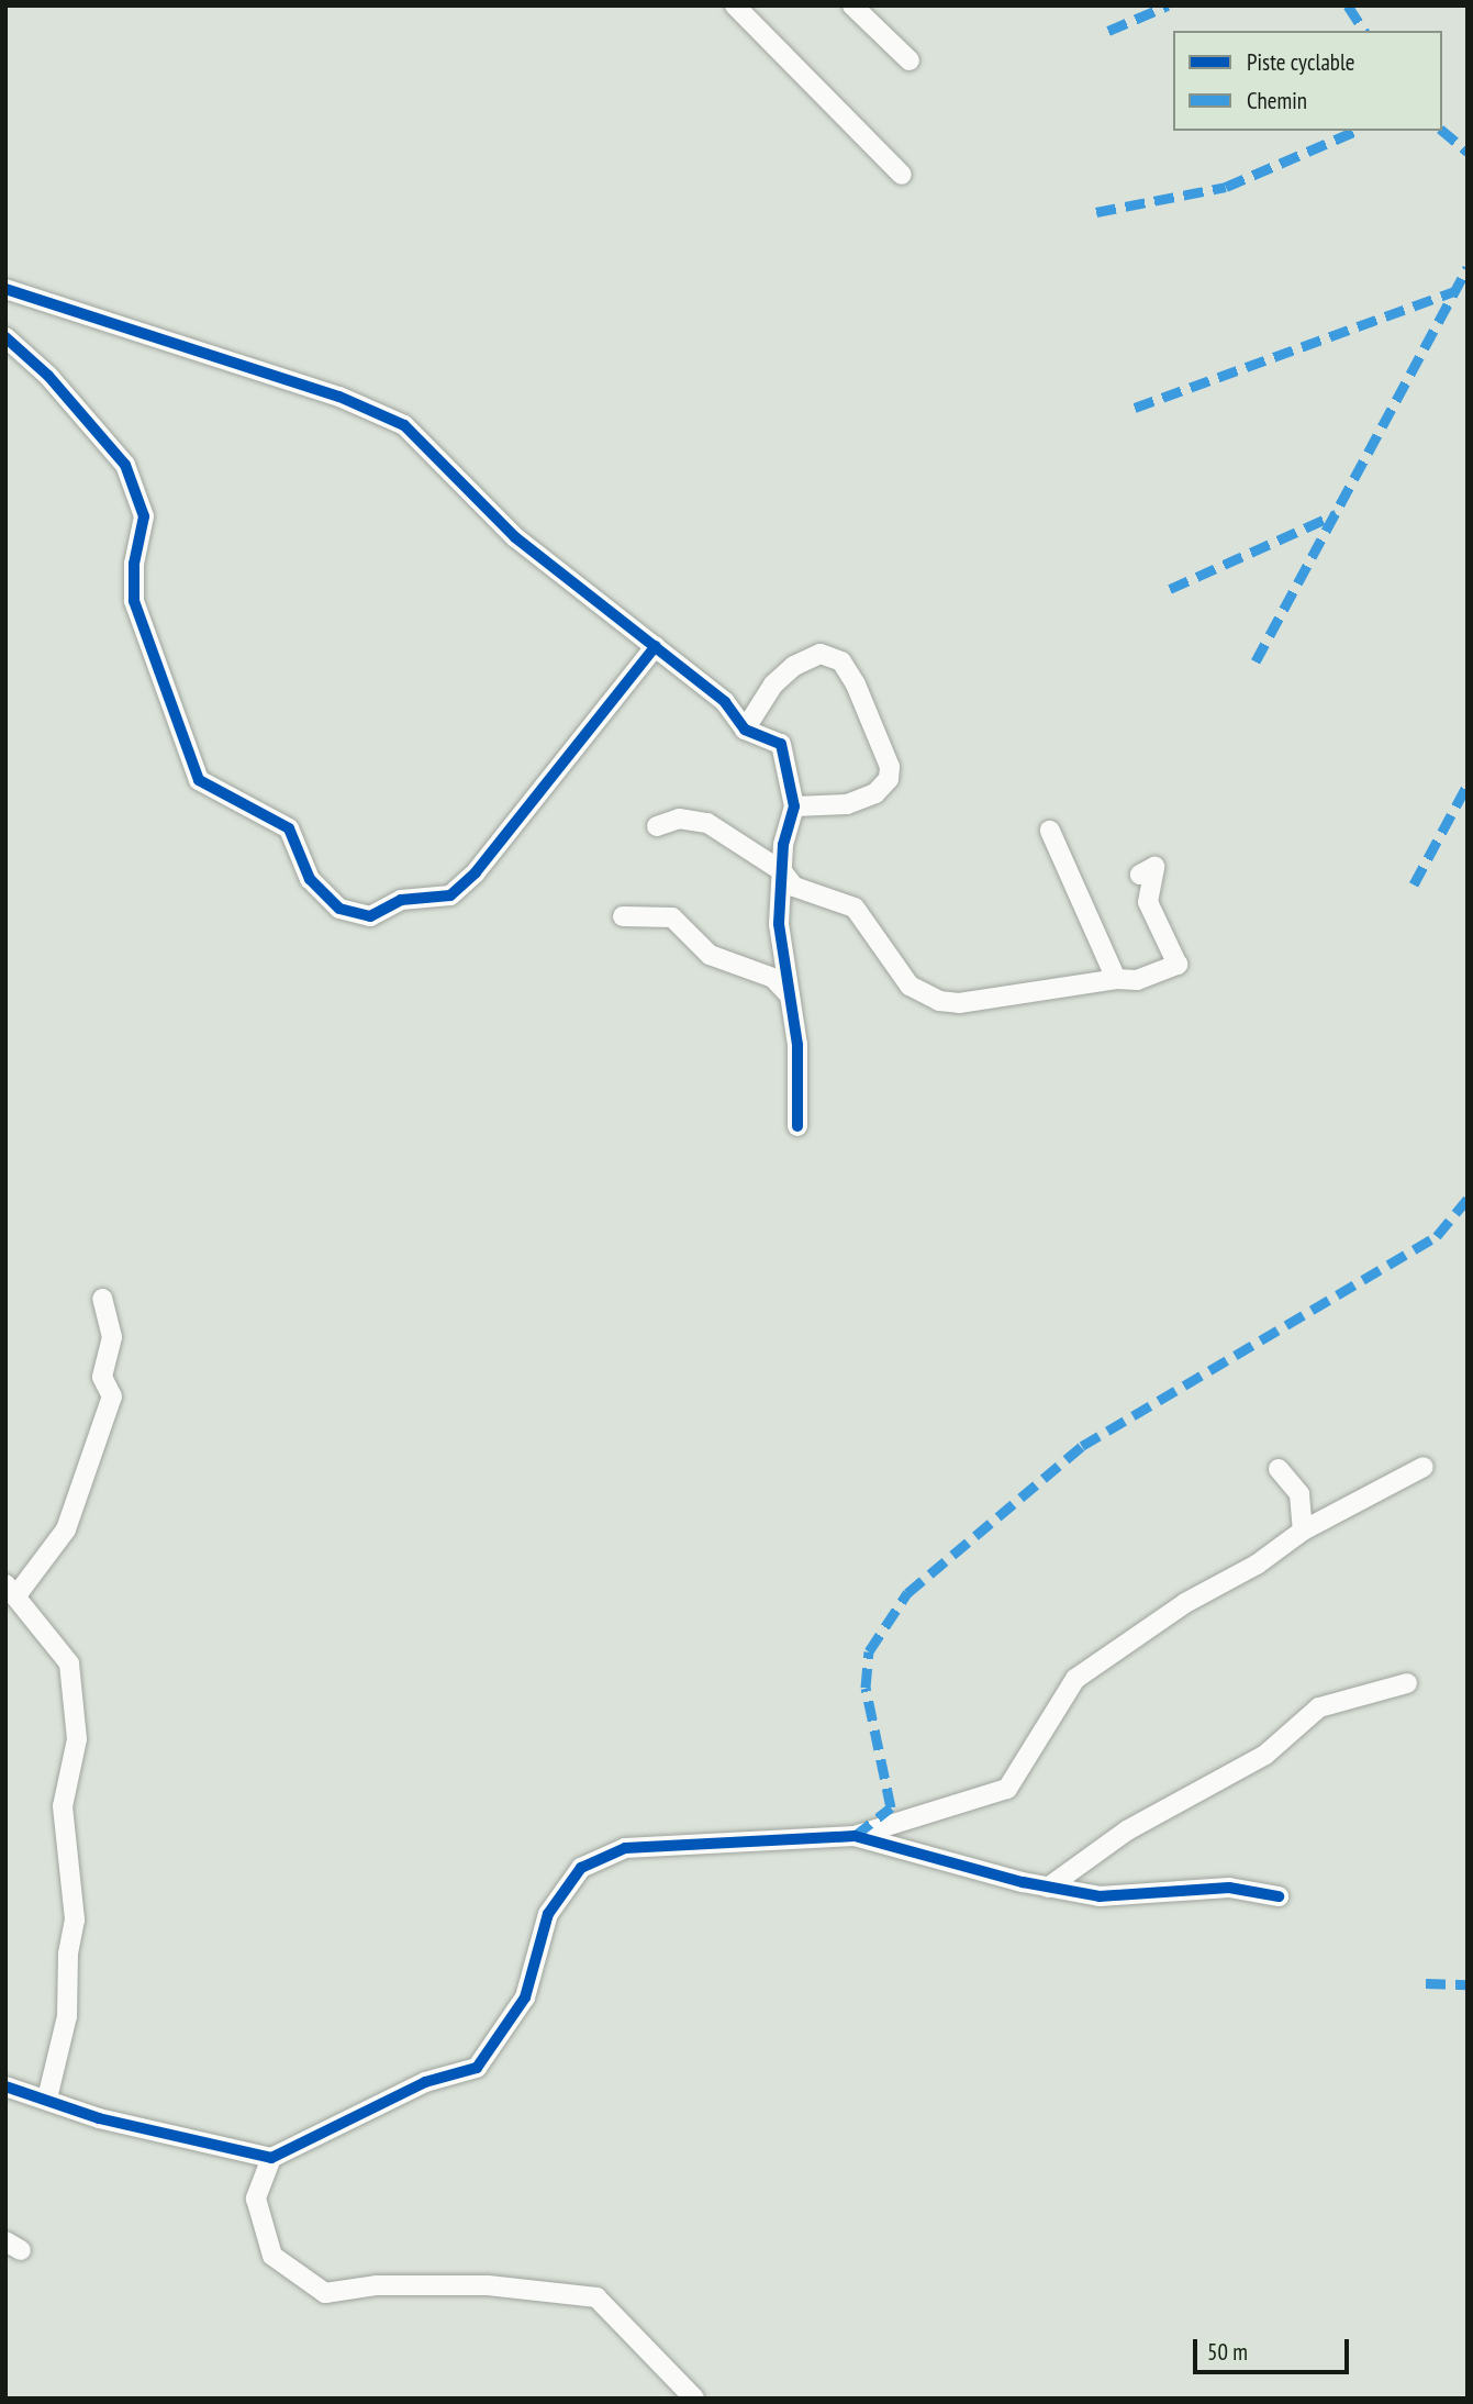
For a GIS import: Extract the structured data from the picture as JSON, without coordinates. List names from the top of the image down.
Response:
{
  "legend": ["Piste cyclable", "Chemin"],
  "scale_bar": "50 m"
}
